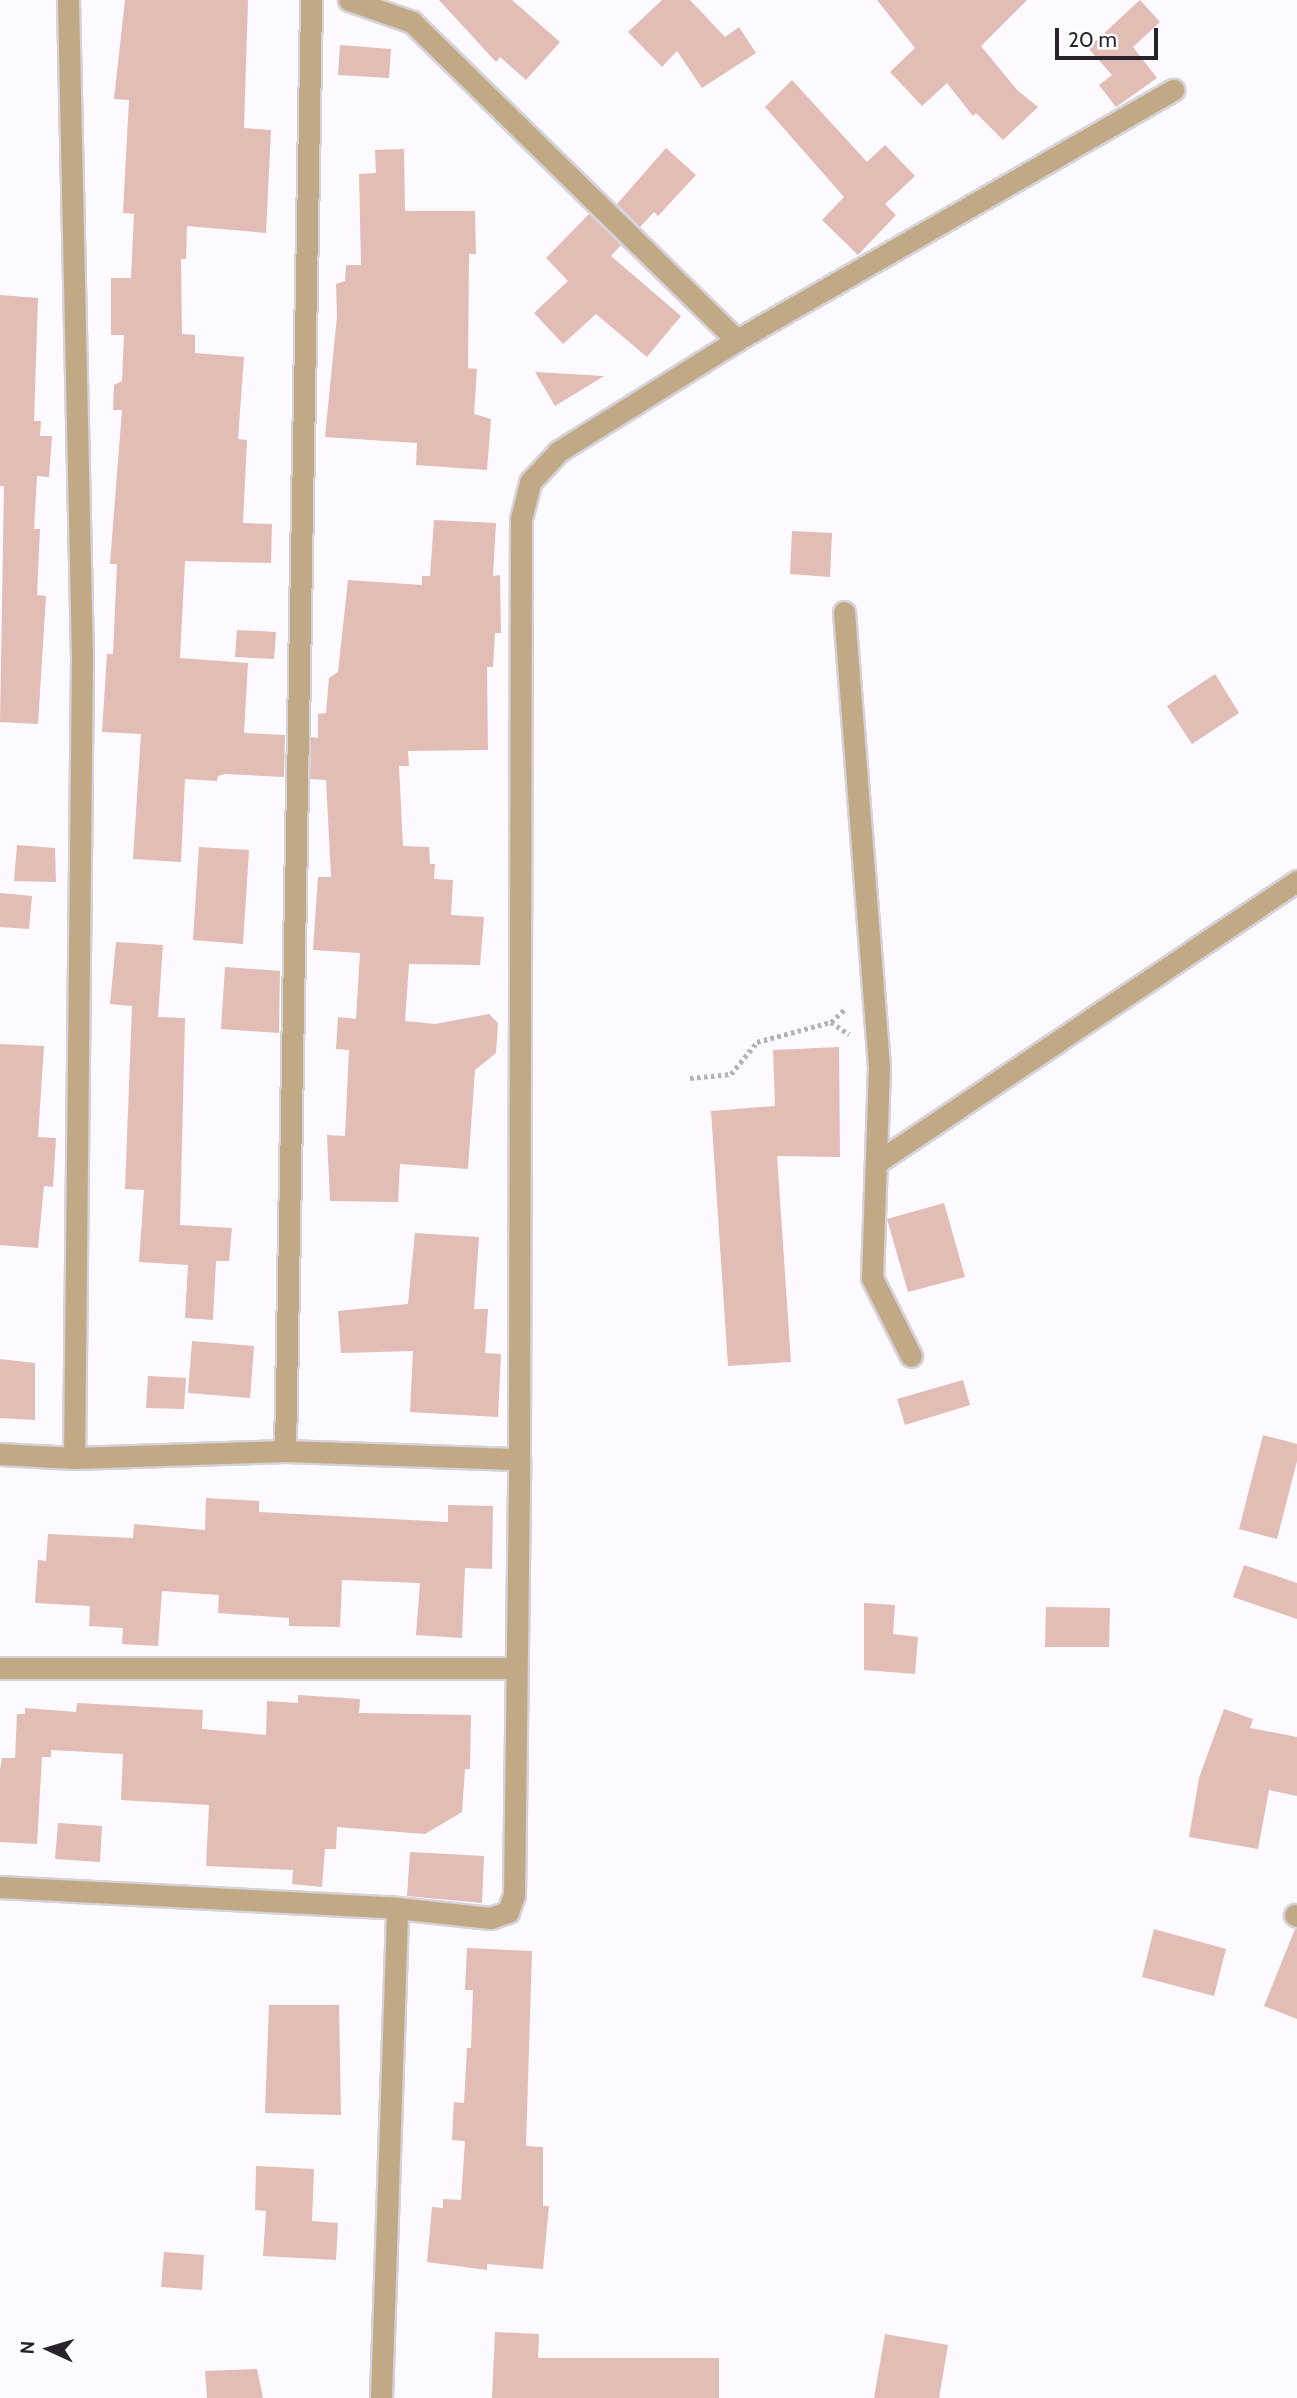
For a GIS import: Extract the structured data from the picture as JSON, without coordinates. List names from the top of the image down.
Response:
{
  "scale_bar": "20 m",
  "north": "left"
}
